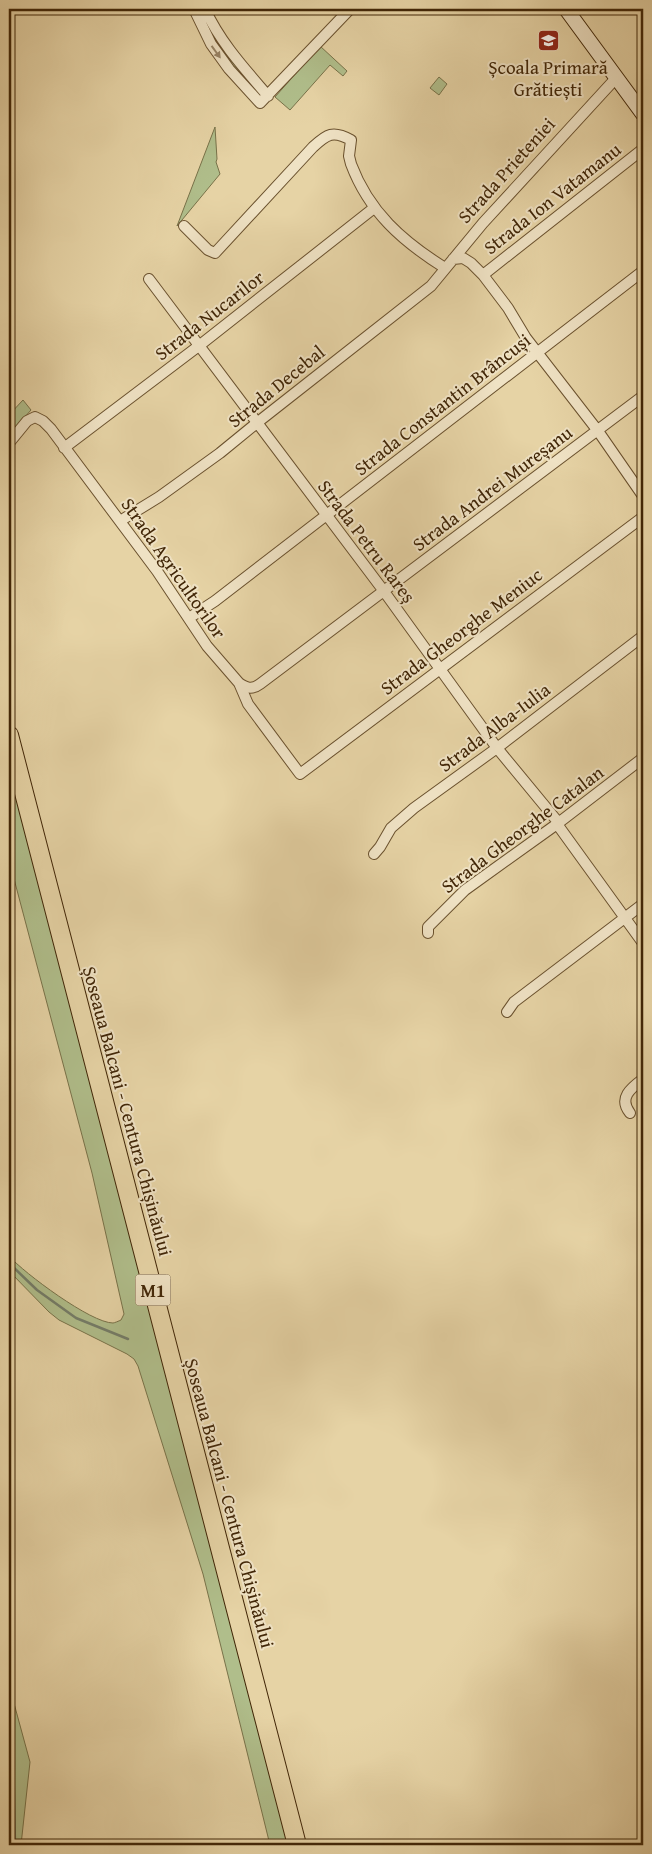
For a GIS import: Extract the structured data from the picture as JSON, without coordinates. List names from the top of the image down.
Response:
{
  "streets": {
    "highway": ["Șoseaua Balcani - Centura Chișinăului", "M1"],
    "street": [
      "Strada Prieteniei",
      "Strada Ion Vatamanu",
      "Strada Nucarilor",
      "Strada Decebal",
      "Strada Constantin Brâncuși",
      "Strada Andrei Mureșanu",
      "Strada Petru Rareș",
      "Strada Agricultorilor",
      "Strada Gheorghe Meniuc",
      "Strada Alba-Iulia",
      "Strada Gheorghe Catalan"
    ]
  },
  "crossings": [
    ["Strada Prieteniei", "Strada Decebal"],
    ["Strada Nucarilor", "Strada Petru Rareș"],
    ["Strada Nucarilor", "Strada Agricultorilor"],
    ["Strada Decebal", "Strada Petru Rareș"],
    ["Strada Decebal", "Strada Agricultorilor"],
    ["Strada Constantin Brâncuși", "Strada Petru Rareș"],
    ["Strada Constantin Brâncuși", "Strada Agricultorilor"],
    ["Strada Andrei Mureșanu", "Strada Petru Rareș"],
    ["Strada Andrei Mureșanu", "Strada Agricultorilor"],
    ["Strada Petru Rareș", "Strada Gheorghe Meniuc"],
    ["Strada Petru Rareș", "Strada Alba-Iulia"],
    ["Strada Petru Rareș", "Strada Gheorghe Catalan"],
    ["Strada Agricultorilor", "Strada Gheorghe Meniuc"]
  ],
  "places": {
    "school or university": ["Școala Primară Grătiești"]
  }
}
